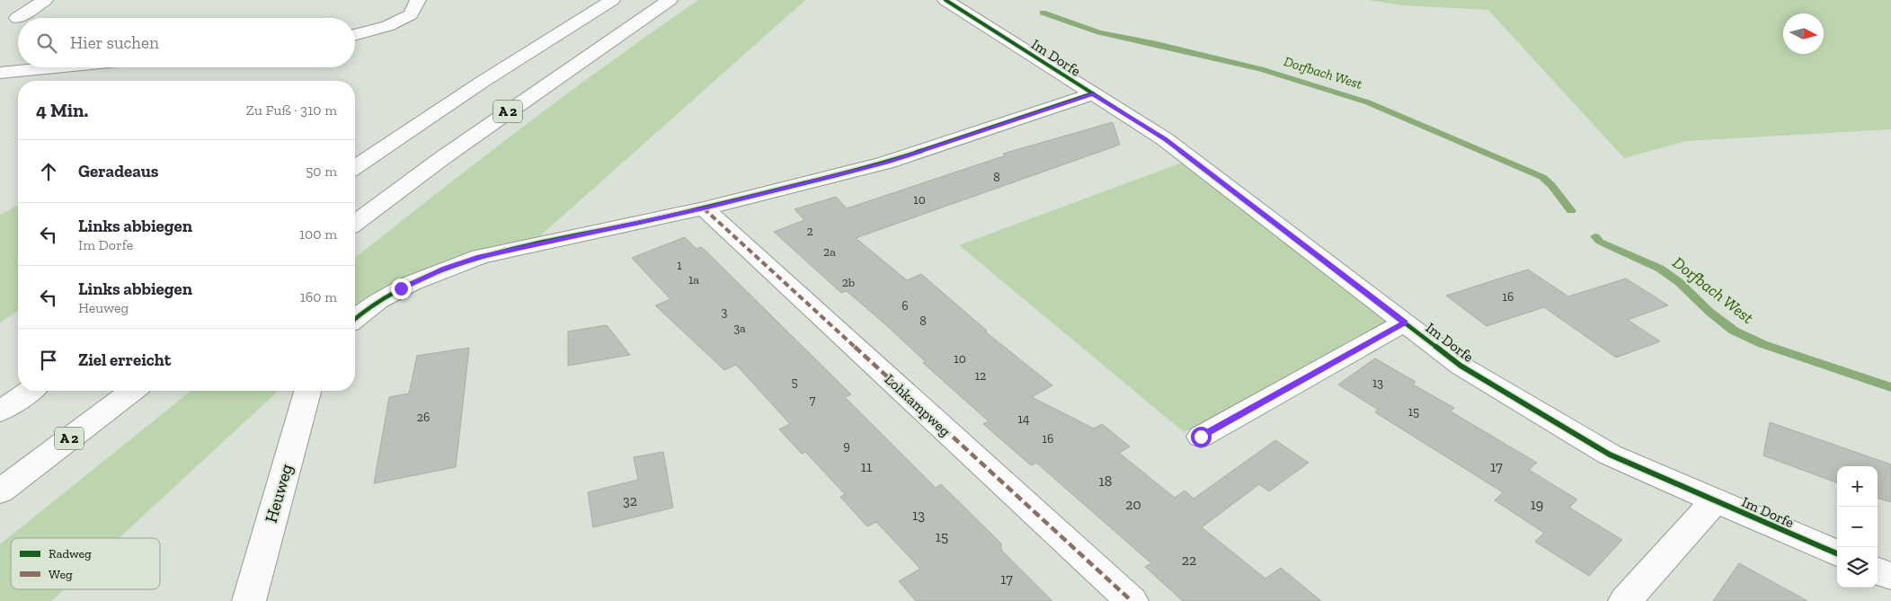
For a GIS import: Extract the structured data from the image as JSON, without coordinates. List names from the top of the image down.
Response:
{
  "streets": {
    "main road": [
      "Im Dorfe",
      "A 2",
      "Lohkampweg",
      "Heuweg"
    ]
  },
  "water": ["Dorfbach West"],
  "house_numbers": [
    "8",
    "10",
    "2",
    "2a",
    "1",
    "1a",
    "2b",
    "16",
    "6",
    "3",
    "8",
    "3a",
    "10",
    "12",
    "5",
    "13",
    "7",
    "15",
    "26",
    "14",
    "16",
    "9",
    "11",
    "17",
    "18",
    "32",
    "20",
    "19",
    "13",
    "15",
    "22",
    "17"
  ],
  "legend": ["Radweg", "Weg"],
  "north": "right",
  "page": {
    "search": "Hier suchen",
    "heading": ["4 Min.", "Zu Fuß · 310 m"],
    "list": [
      ["Geradeaus", "50 m"],
      ["Links abbiegen", "Im Dorfe", "100 m"],
      ["Links abbiegen", "Heuweg", "160 m"],
      "Ziel erreicht"
    ],
    "map_buttons": ["+", "−"]
  }
}
